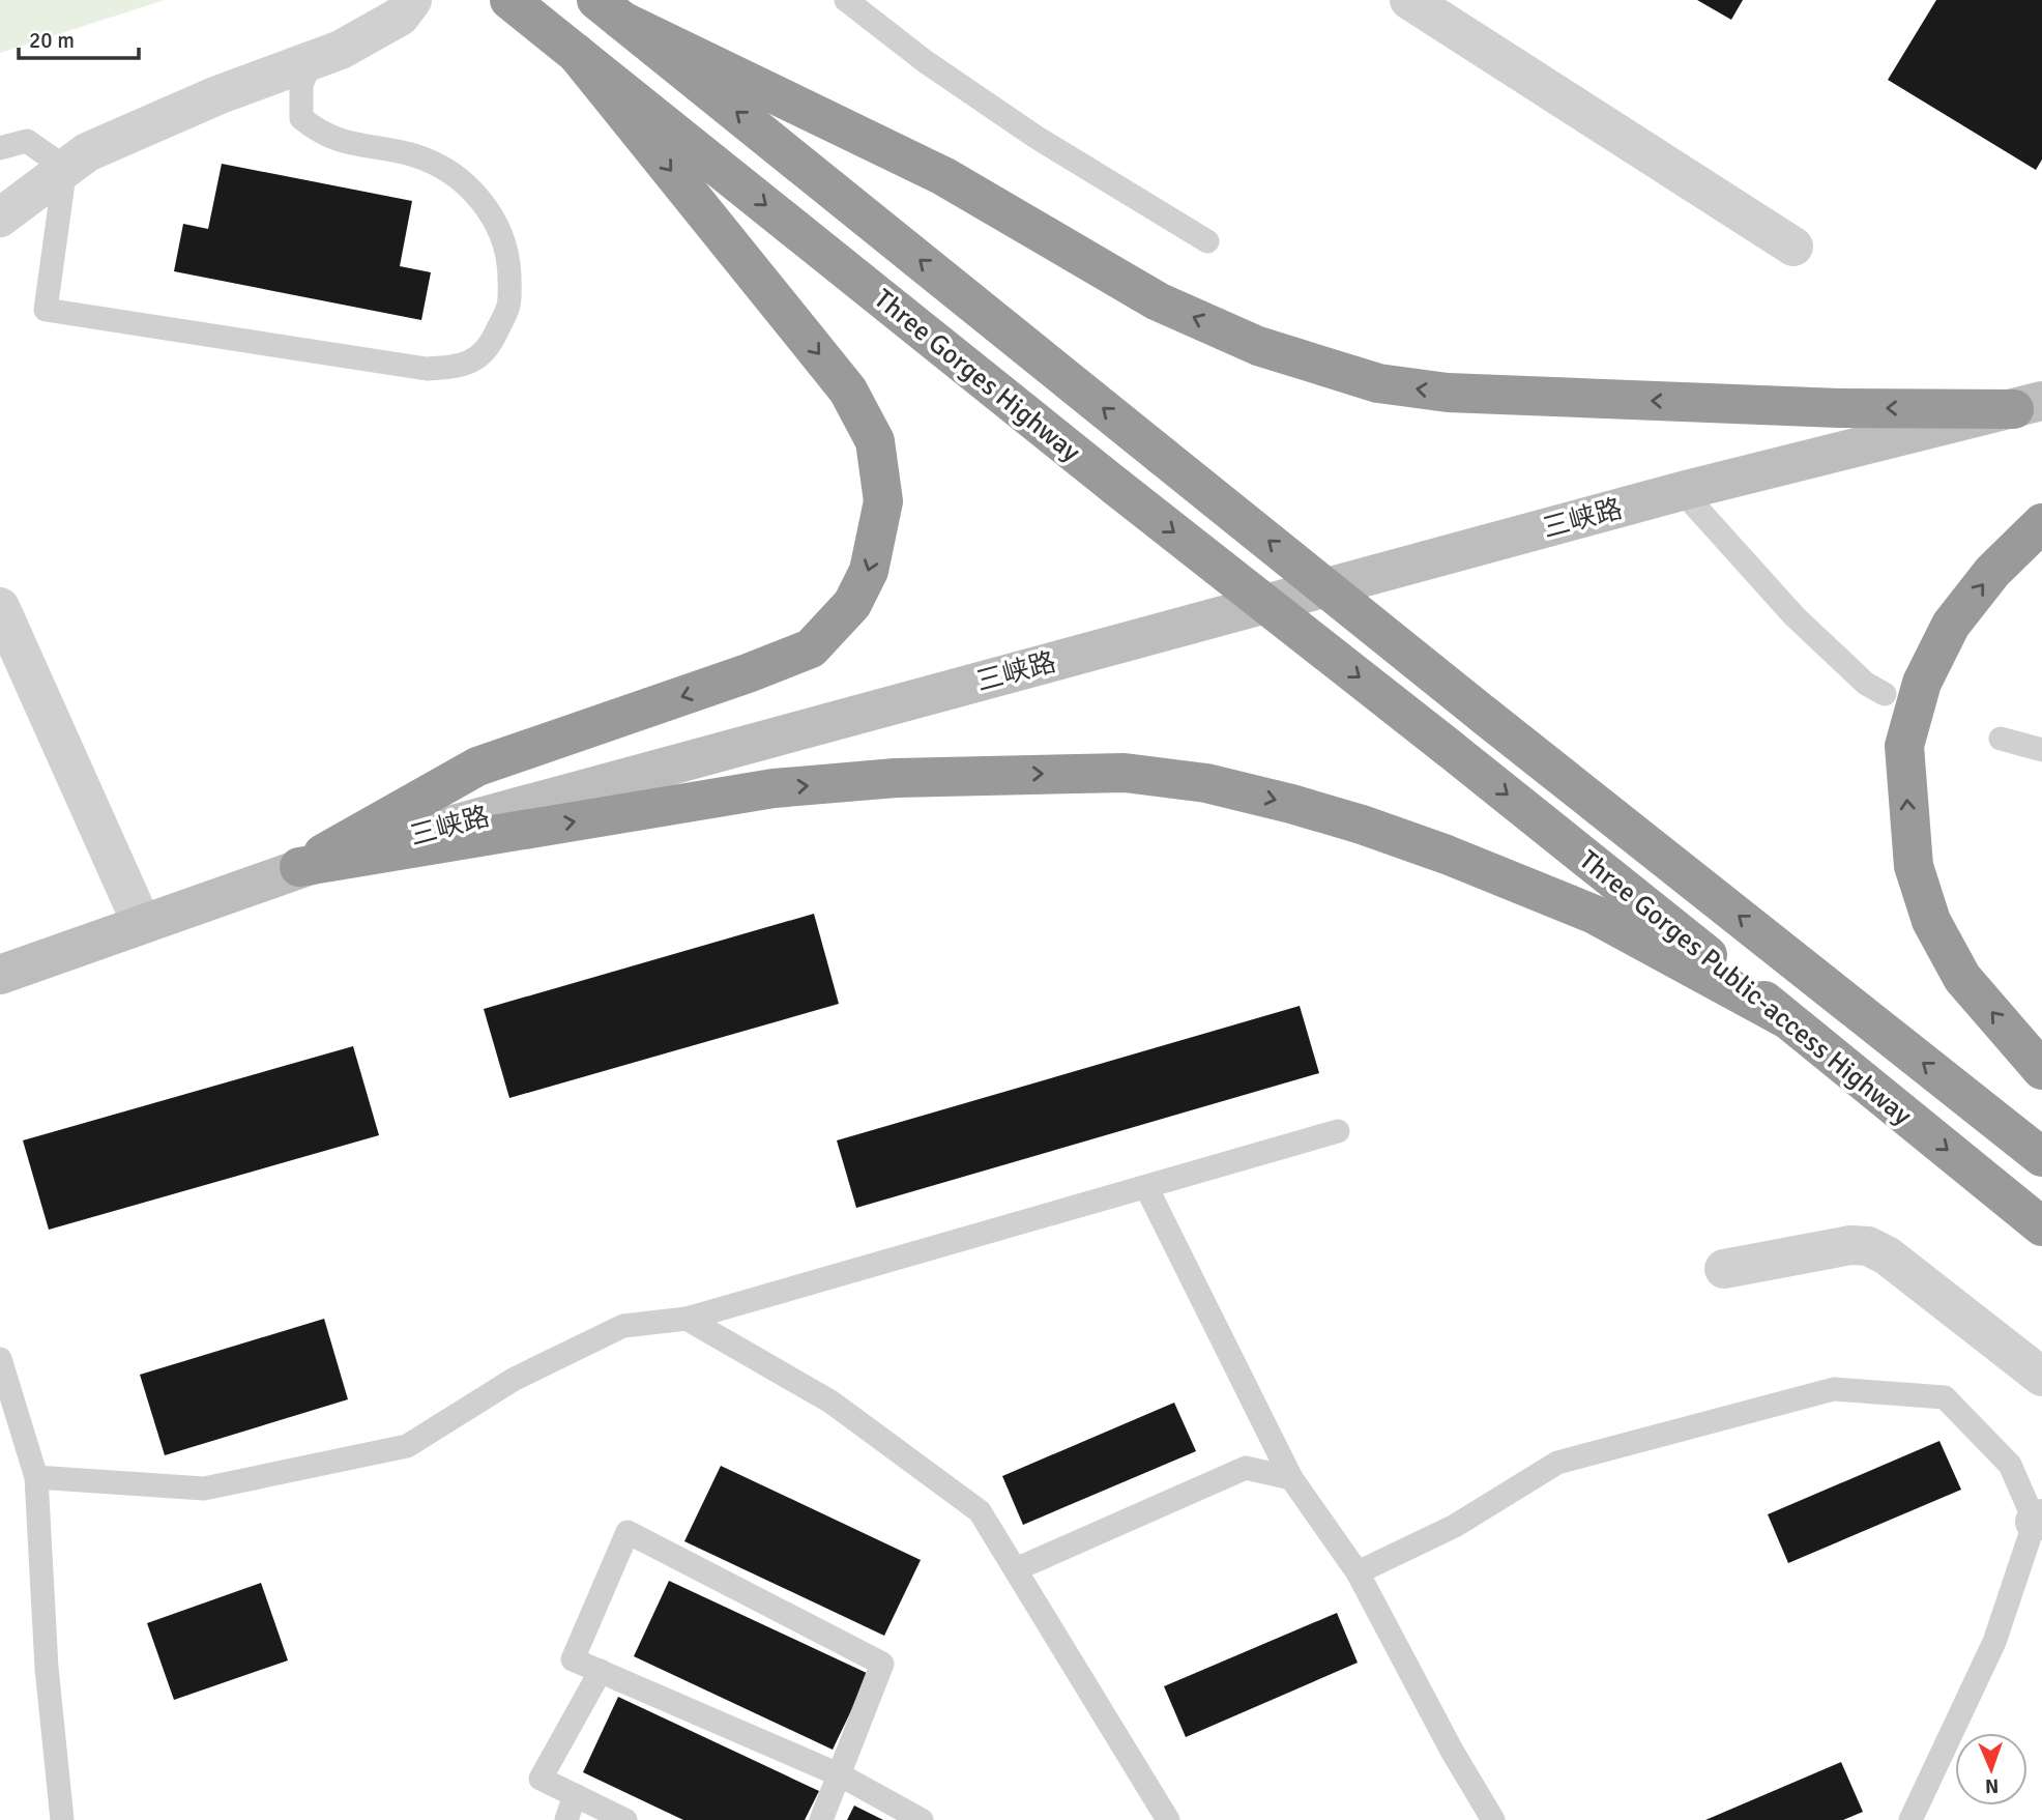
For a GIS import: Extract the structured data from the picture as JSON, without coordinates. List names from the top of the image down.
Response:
{
  "streets": {
    "highway": ["Three Gorges Highway", "Three Gorges Public-access Highway"],
    "main road": ["三峡路"]
  },
  "crossings": [
    ["Three Gorges Highway", "Three Gorges Public-access Highway"]
  ],
  "scale_bar": "20 m",
  "north": "bottom"
}
